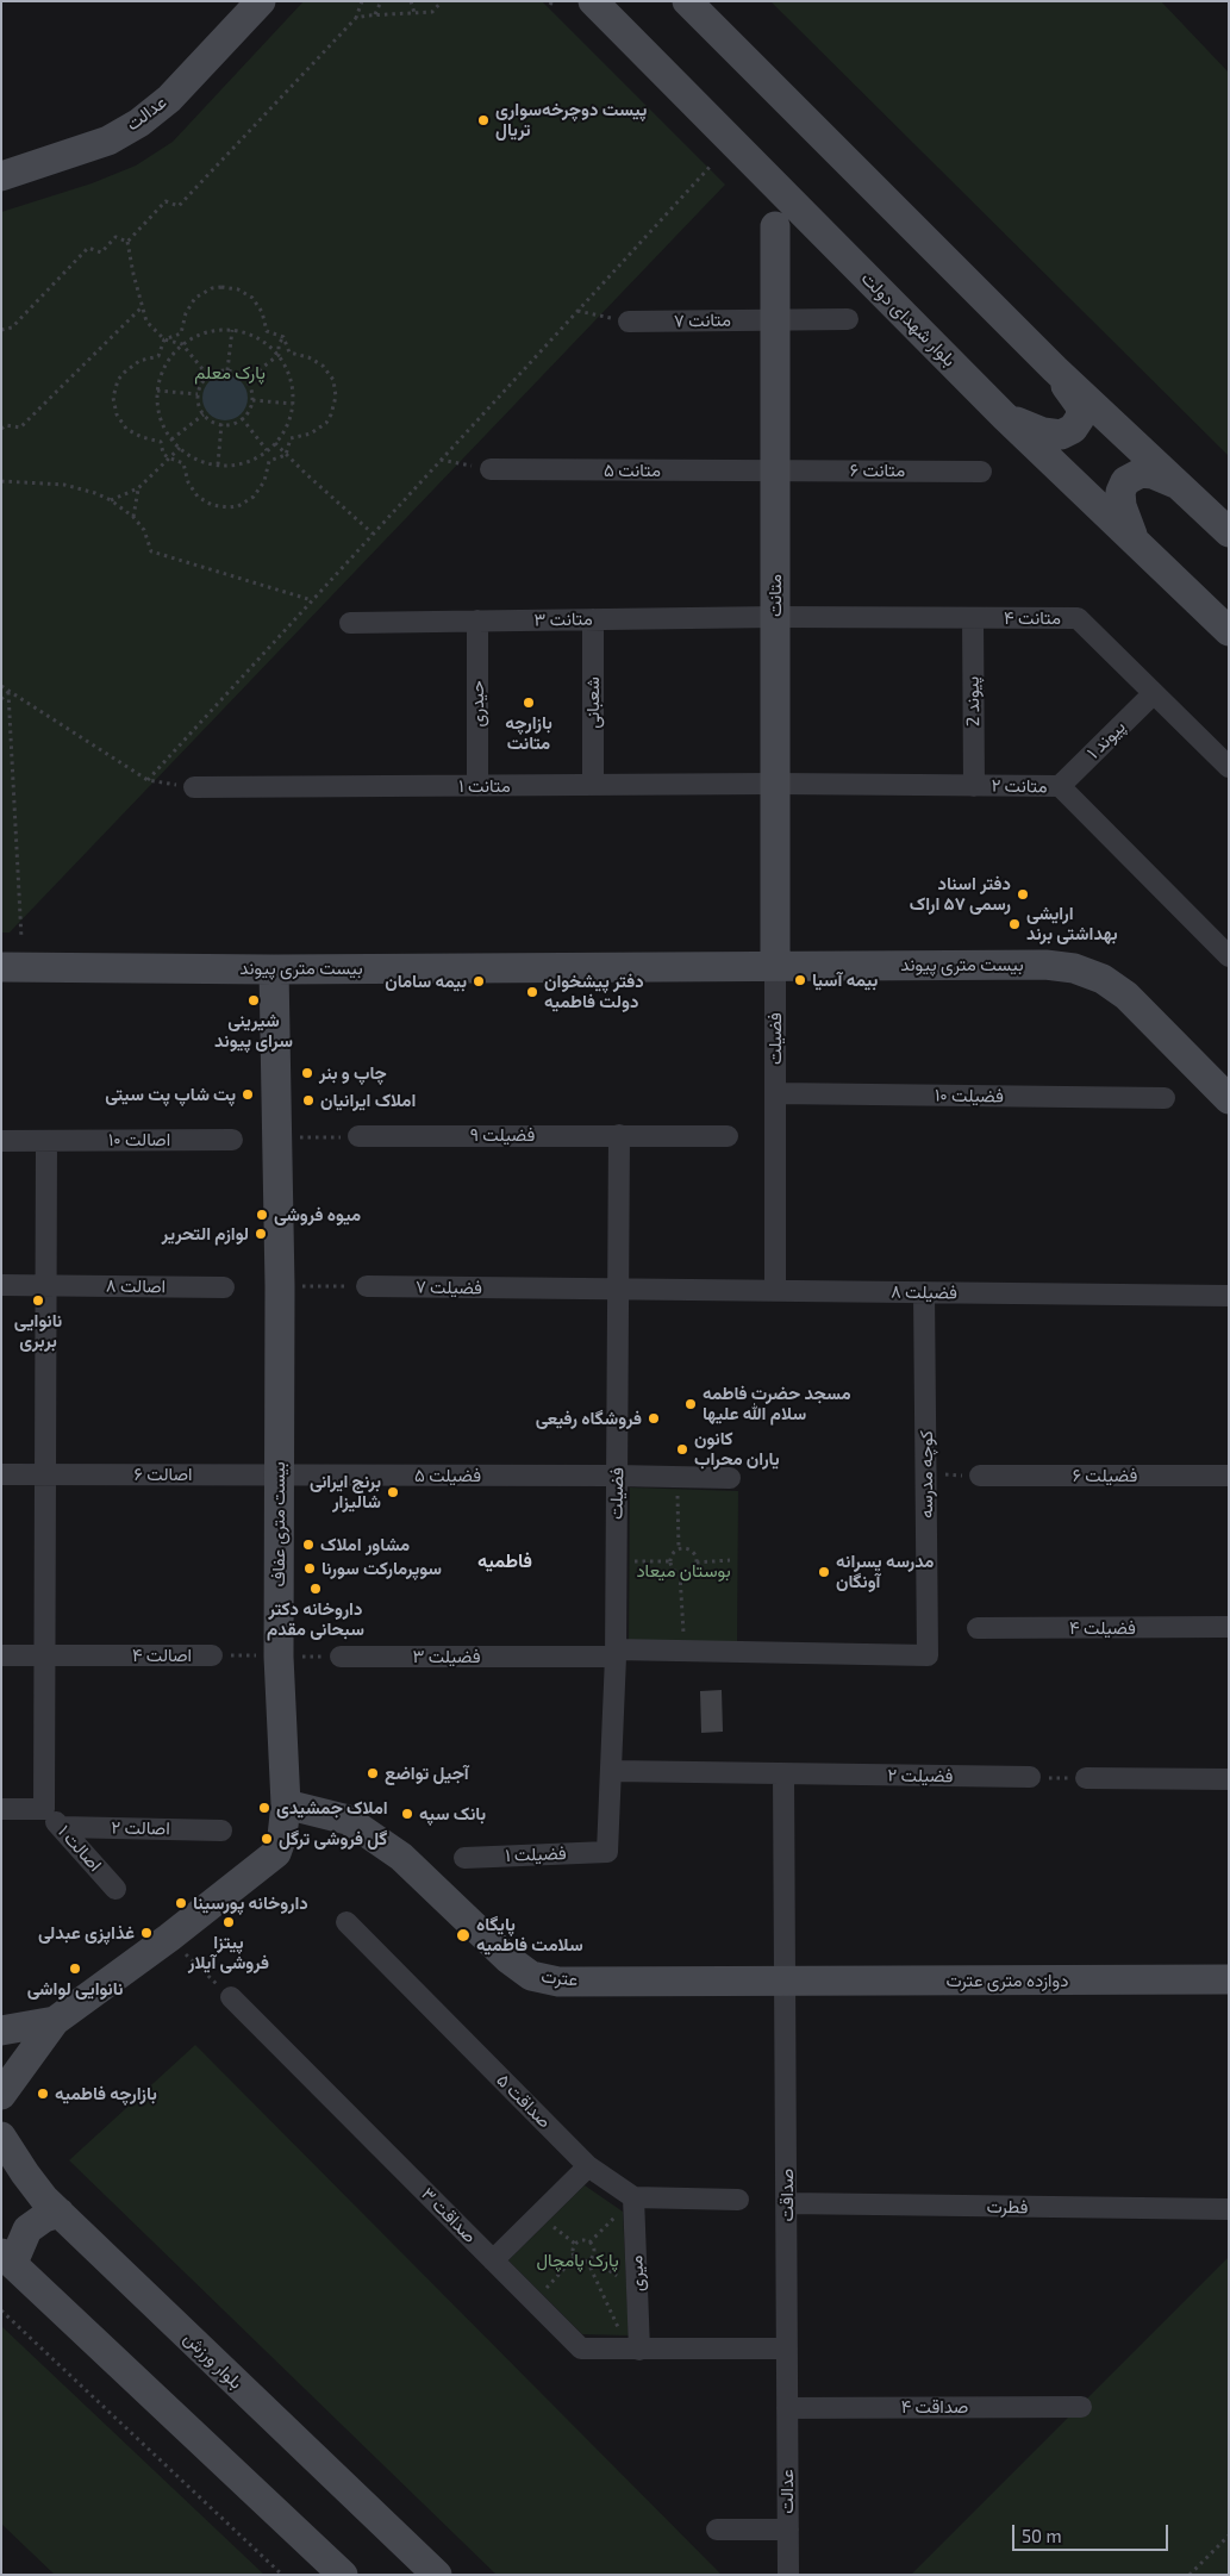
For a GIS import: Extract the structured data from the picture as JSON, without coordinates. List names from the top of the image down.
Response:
{
  "streets": {
    "street": [
      "عدالت",
      "بلوار شهدای دولت",
      "متانت ۷",
      "متانت ۵",
      "متانت ۶",
      "متانت",
      "متانت ۴",
      "متانت ۳",
      "پیوند 2",
      "شعبانی",
      "حیدری",
      "پیوند ۱",
      "متانت ۱",
      "متانت ۲",
      "بیست متری پیوند",
      "فضیلت",
      "فضیلت ۱۰",
      "فضیلت ۹",
      "اصالت ۱۰",
      "اصالت ۸",
      "فضیلت ۷",
      "فضیلت ۸",
      "اصالت ۶",
      "کوچه مدرسه",
      "فضیلت ۵",
      "فضیلت ۶",
      "بیست متری عفاف",
      "فضیلت ۴",
      "اصالت ۴",
      "فضیلت ۳",
      "فضیلت ۲",
      "اصالت ۲",
      "اصالت ۱",
      "فضیلت ۱",
      "عترت",
      "دوازده متری عترت",
      "صداقت ۵",
      "صداقت",
      "فطرت",
      "صداقت ۳",
      "میری",
      "بلوار ورزش",
      "صداقت ۴"
    ]
  },
  "crossings": [
    ["عدالت", "صداقت"],
    ["عدالت", "صداقت ۴"],
    ["متانت ۷", "متانت"],
    ["متانت ۵", "متانت ۶"],
    ["متانت ۵", "متانت"],
    ["متانت ۶", "متانت"],
    ["متانت", "متانت ۴"],
    ["متانت", "متانت ۳"],
    ["متانت", "متانت ۱"],
    ["متانت", "متانت ۲"],
    ["متانت", "بیست متری پیوند"],
    ["متانت", "فضیلت"],
    ["متانت ۴", "متانت ۳"],
    ["متانت ۴", "پیوند 2"],
    ["متانت ۴", "پیوند ۱"],
    ["متانت ۳", "شعبانی"],
    ["متانت ۳", "حیدری"],
    ["پیوند 2", "متانت ۲"],
    ["شعبانی", "متانت ۱"],
    ["حیدری", "متانت ۱"],
    ["پیوند ۱", "متانت ۲"],
    ["متانت ۱", "متانت ۲"],
    ["بیست متری پیوند", "فضیلت"],
    ["بیست متری پیوند", "بیست متری عفاف"],
    ["فضیلت", "فضیلت ۱۰"],
    ["فضیلت", "فضیلت ۹"],
    ["فضیلت", "فضیلت ۷"],
    ["فضیلت", "فضیلت ۸"],
    ["فضیلت", "فضیلت ۵"],
    ["فضیلت", "فضیلت ۳"],
    ["فضیلت", "فضیلت ۲"],
    ["فضیلت", "فضیلت ۱"],
    ["فضیلت ۷", "فضیلت ۸"],
    ["فضیلت ۸", "کوچه مدرسه"],
    ["اصالت ۶", "فضیلت ۵"],
    ["اصالت ۶", "بیست متری عفاف"],
    ["کوچه مدرسه", "فضیلت ۳"],
    ["فضیلت ۵", "بیست متری عفاف"],
    ["بیست متری عفاف", "اصالت ۴"],
    ["بیست متری عفاف", "عترت"],
    ["اصالت ۲", "اصالت ۱"],
    ["عترت", "دوازده متری عترت"],
    ["عترت", "صداقت"],
    ["دوازده متری عترت", "صداقت"],
    ["صداقت ۵", "میری"],
    ["صداقت", "فطرت"],
    ["صداقت", "صداقت ۳"],
    ["صداقت", "صداقت ۴"],
    ["صداقت ۳", "میری"]
  ],
  "districts": ["فاطمیه"],
  "parks": ["پارک معلم", "بوستان میعاد", "پارک پامچال"],
  "places": [
    "پیست دوچرخه‌سواری تریال",
    "بازارچه متانت",
    "دفتر اسناد رسمی ۵۷ اراک",
    "ارایشی بهداشتی برند",
    "بیمه آسیا",
    "بیمه سامان",
    "دفتر پیشخوان دولت فاطمیه",
    "شیرینی سرای پیوند",
    "چاپ و بنر",
    "پت شاپ پت سیتی",
    "املاک ایرانیان",
    "میوه فروشی",
    "لوازم التحریر",
    "نانوایی بربری",
    "مسجد حضرت فاطمه سلام الله علیها",
    "فروشگاه رفیعی",
    "کانون یاران محراب",
    "برنج ایرانی شالیزار",
    "مشاور املاک",
    "سوپرمارکت سورنا",
    "مدرسه پسرانه آونگان",
    "داروخانه دکتر سبحانی مقدم",
    "آجیل تواضع",
    "املاک جمشیدی",
    "بانک سپه",
    "گل فروشی ترگل",
    "داروخانه پورسینا",
    "پیتزا فروشی آیلار",
    "غذاپزی عبدلی",
    "پایگاه سلامت فاطمیه",
    "نانوایی لواشی",
    "بازارچه فاطمیه"
  ],
  "scale_bar": "50 m"
}
